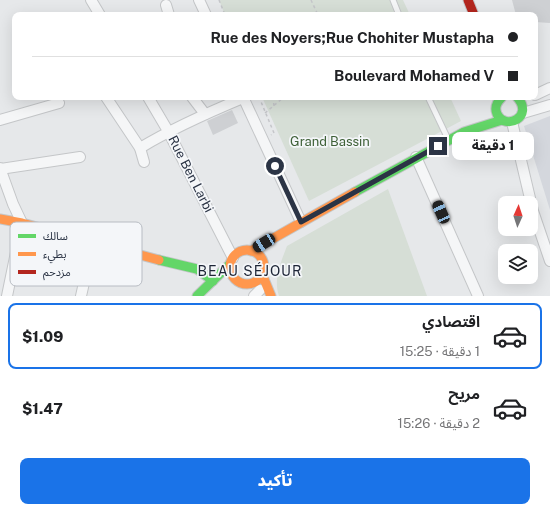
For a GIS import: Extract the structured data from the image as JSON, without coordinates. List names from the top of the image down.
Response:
{
  "streets": {
    "street": ["Rue Ben Larbi"]
  },
  "districts": ["BEAU SÉJOUR"],
  "parks": ["Grand Bassin"],
  "legend": ["سالك", "بطيء", "مزدحم"],
  "north": "top",
  "page": {
    "banner": ["Rue des Noyers;Rue Chohiter Mustapha", "Boulevard Mohamed V"],
    "bubble": "1 دقيقة",
    "list": [
      {
        "name": "اقتصادي",
        "note": "1 دقيقة · 15:25",
        "value": "$1.09"
      },
      {
        "name": "مريح",
        "note": "2 دقيقة · 15:26",
        "value": "$1.47"
      }
    ],
    "buttons": "تأكيد"
  }
}
